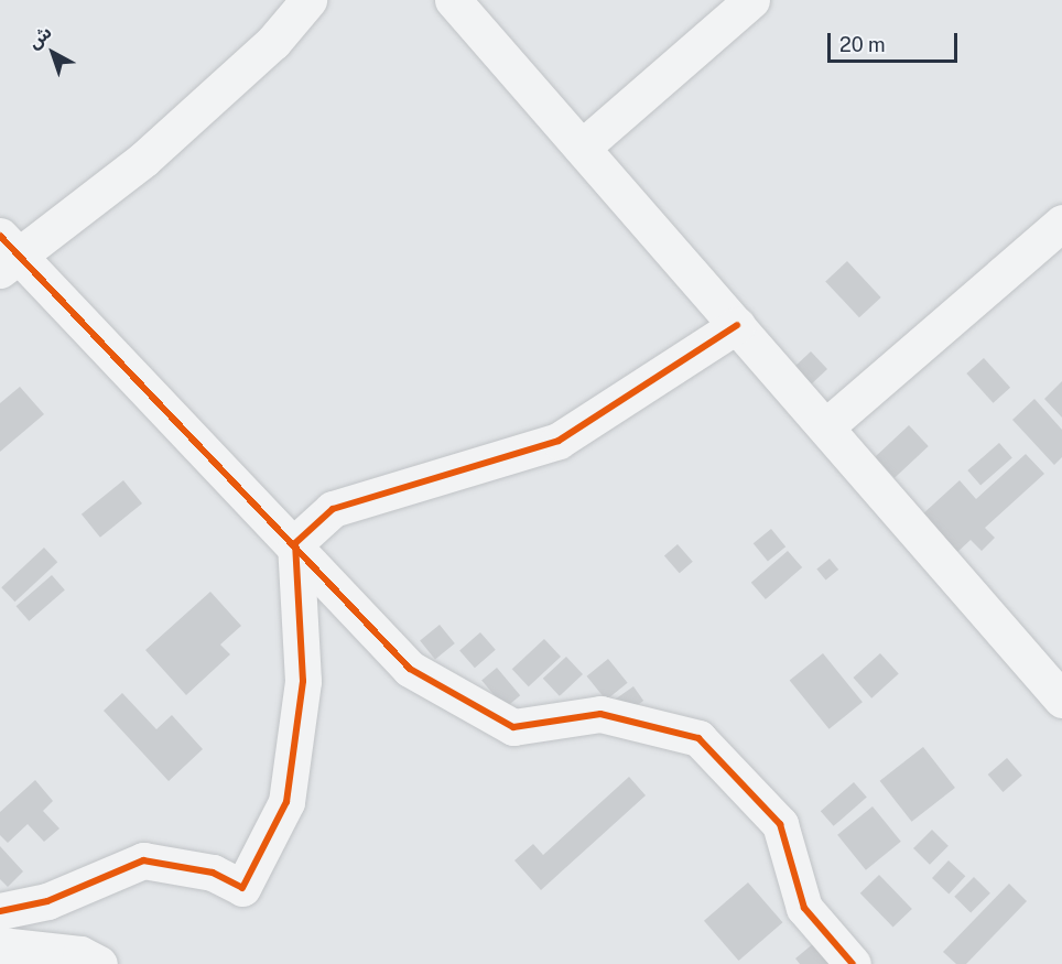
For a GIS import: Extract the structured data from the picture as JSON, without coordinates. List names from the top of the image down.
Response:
{
  "scale_bar": "20 m",
  "north": "top left"
}
